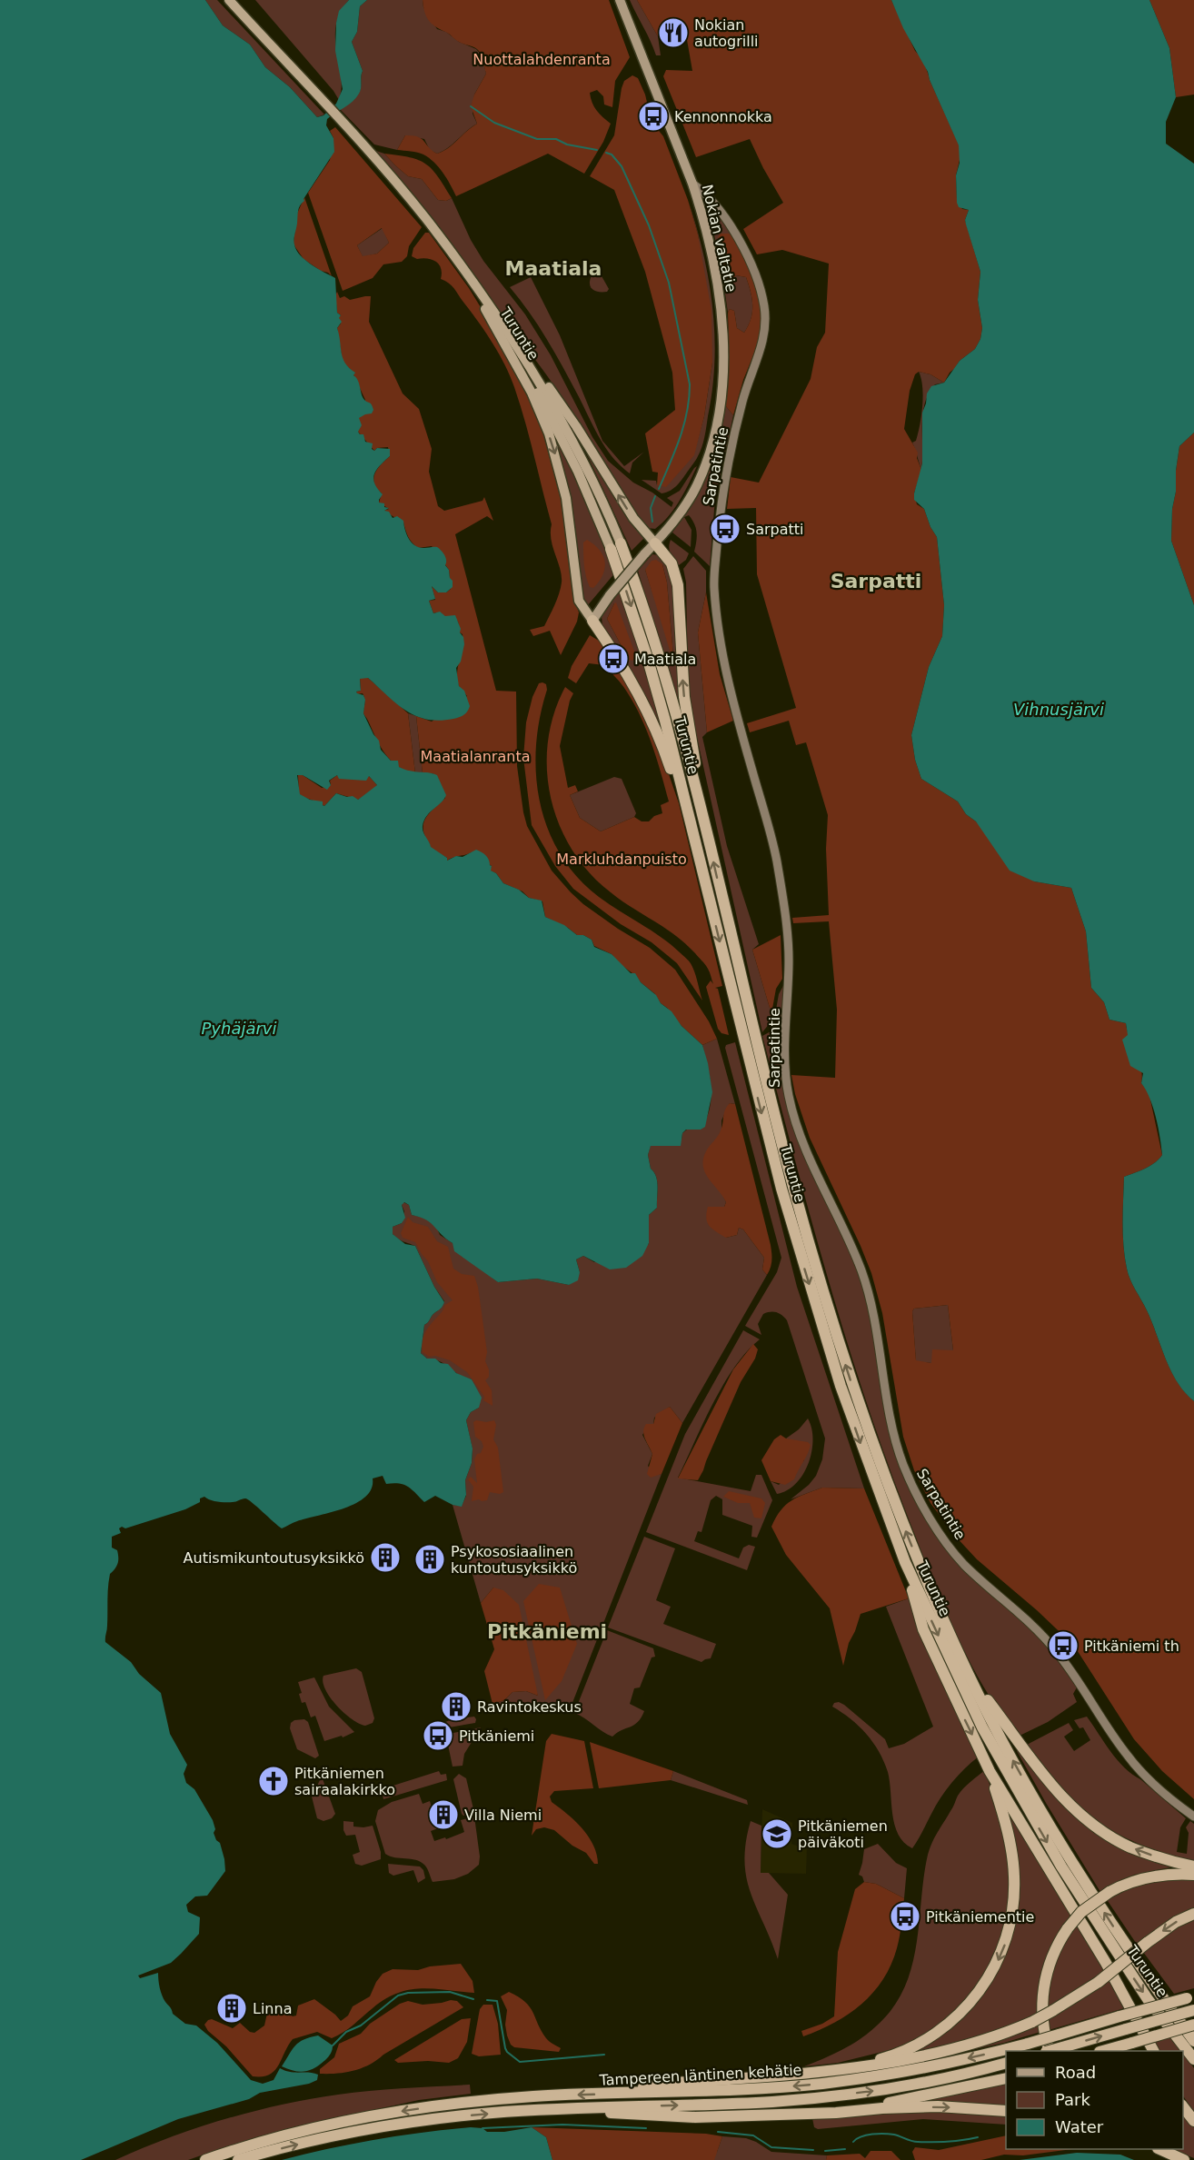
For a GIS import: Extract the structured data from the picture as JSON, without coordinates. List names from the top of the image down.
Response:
{
  "streets": {
    "highway": ["Turuntie", "Tampereen läntinen kehätie"],
    "main road": ["Nokian valtatie", "Sarpatintie"]
  },
  "crossings": [
    ["Nokian valtatie", "Sarpatintie"]
  ],
  "districts": ["Maatiala", "Sarpatti", "Pitkäniemi"],
  "water": ["Vihnusjärvi", "Pyhäjärvi"],
  "parks": ["Nuottalahdenranta", "Maatialanranta", "Markluhdanpuisto"],
  "places": {
    "restaurant": ["Nokian autogrilli"],
    "bus stop": [
      "Kennonnokka",
      "Sarpatti",
      "Maatiala",
      "Pitkäniemi th",
      "Pitkäniemi",
      "Pitkäniementie"
    ],
    "building": [
      "Autismikuntoutusyksikkö",
      "Psykososiaalinen kuntoutusyksikkö",
      "Ravintokeskus",
      "Villa Niemi",
      "Linna"
    ],
    "church": ["Pitkäniemen sairaalakirkko"],
    "school or university": ["Pitkäniemen päiväkoti"]
  },
  "legend": ["Road", "Park", "Water"]
}
